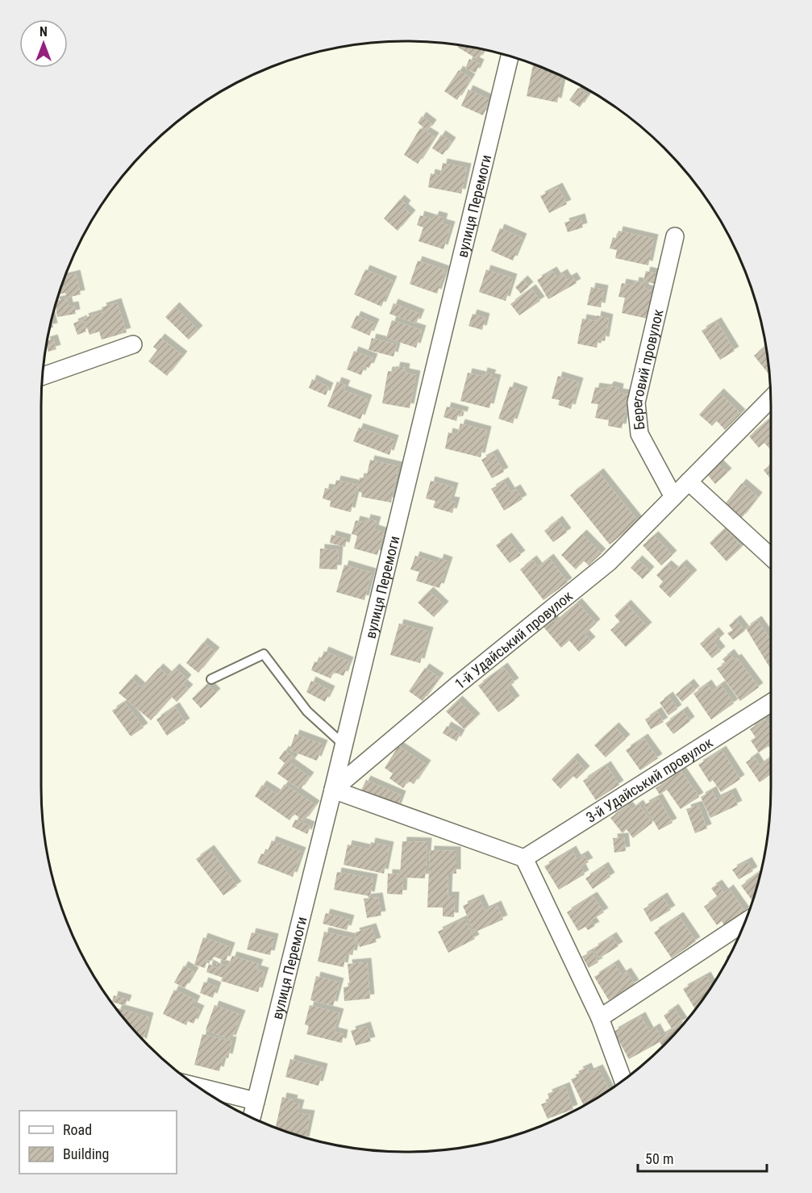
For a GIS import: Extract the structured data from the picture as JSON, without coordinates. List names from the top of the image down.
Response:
{
  "streets": {
    "street": [
      "вулиця Перемоги",
      "Береговий провулок",
      "1-й Удайський провулок",
      "3-й Удайський провулок"
    ]
  },
  "crossings": [
    ["вулиця Перемоги", "1-й Удайський провулок"],
    ["Береговий провулок", "1-й Удайський провулок"]
  ],
  "legend": ["Road", "Building"],
  "scale_bar": "50 m",
  "north": "top"
}
